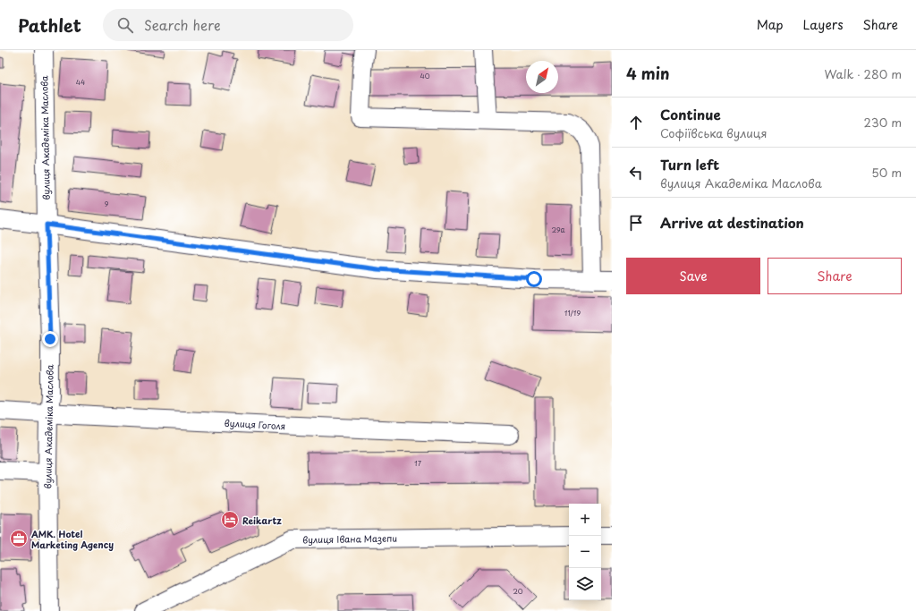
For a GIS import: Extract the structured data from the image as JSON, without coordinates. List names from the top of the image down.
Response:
{
  "streets": {
    "street": ["вулиця Академіка Маслова", "вулиця Гоголя", "вулиця Івана Мазепи"]
  },
  "crossings": [
    ["вулиця Академіка Маслова", "вулиця Гоголя"]
  ],
  "places": {
    "hotel": ["Reikartz"],
    "office": ["AMK. Hotel Marketing Agency"]
  },
  "house_numbers": [
    "40",
    "44",
    "9",
    "29а",
    "11/19",
    "17",
    "20"
  ],
  "north": "top right",
  "page": {
    "header": "Pathlet",
    "search": "Search here",
    "nav": ["Map", "Layers", "Share"],
    "heading": ["4 min", "Walk · 280 m"],
    "list": [
      ["Continue", "Софіївська вулиця", "230 m"],
      ["Turn left", "вулиця Академіка Маслова", "50 m"],
      "Arrive at destination"
    ],
    "buttons": ["Save", "Share"],
    "map_buttons": ["+", "−"]
  }
}
